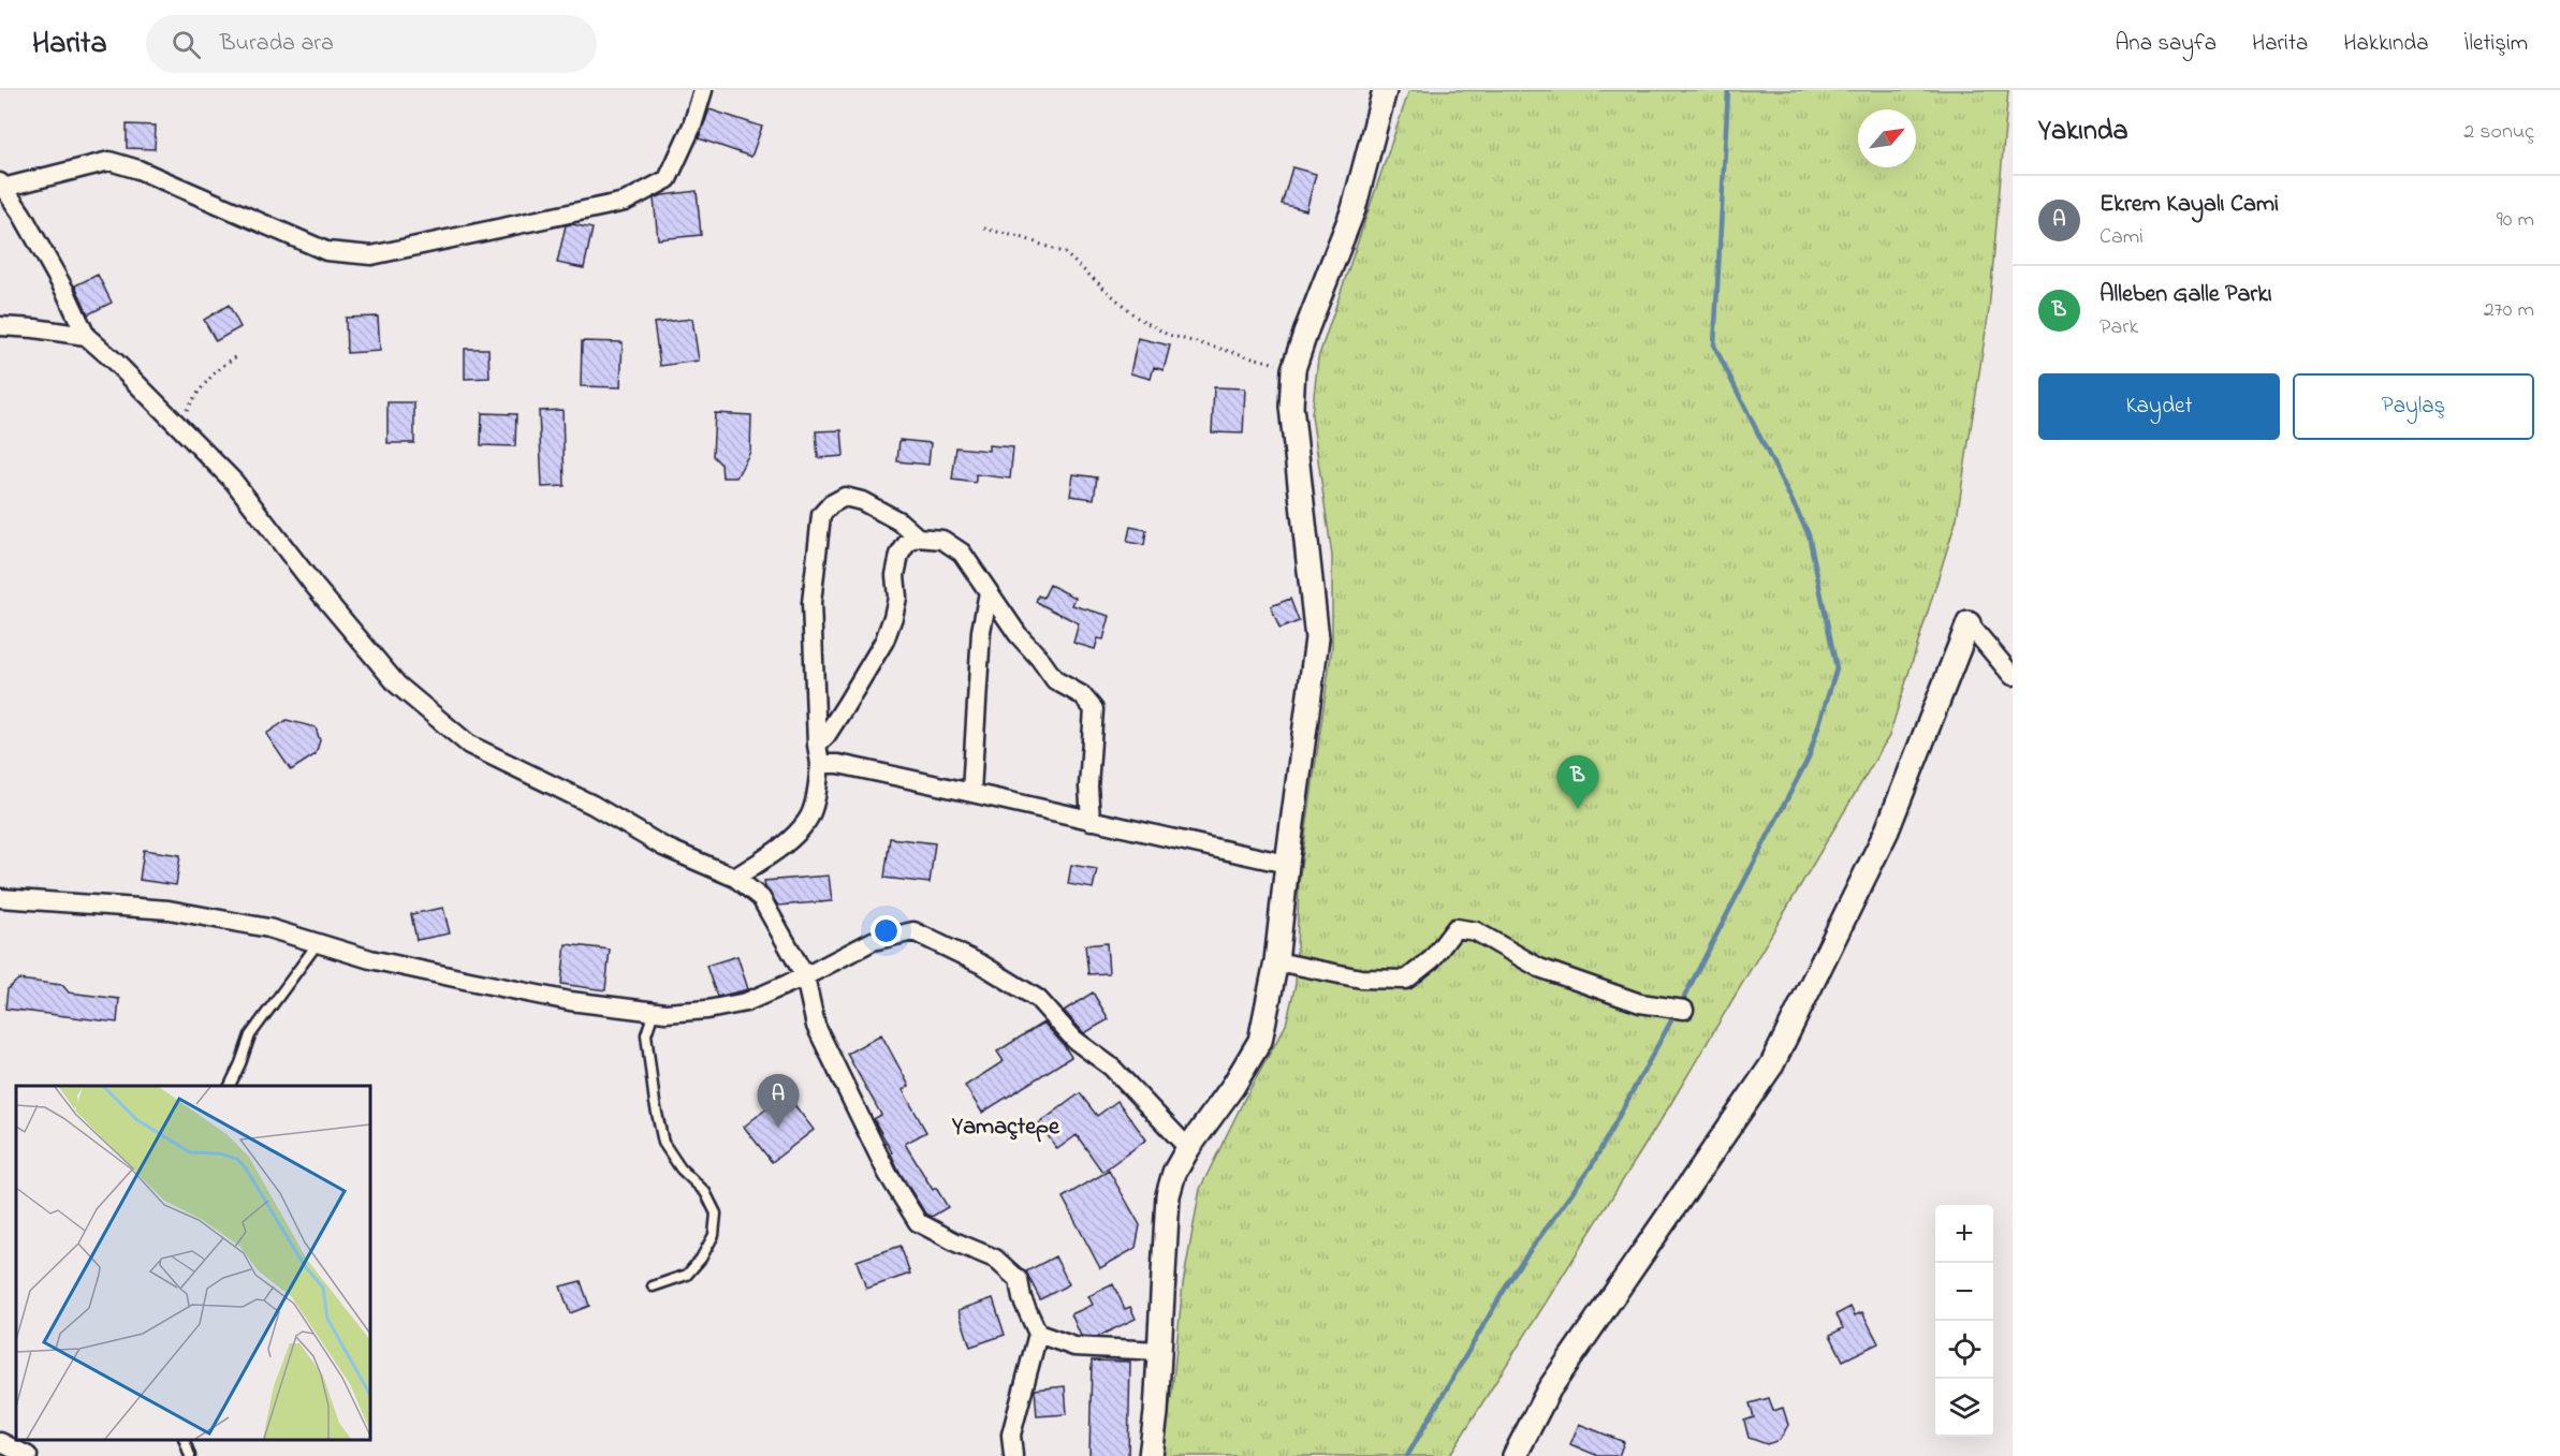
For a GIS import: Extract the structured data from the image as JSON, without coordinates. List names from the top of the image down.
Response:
{
  "districts": ["Yamaçtepe"],
  "north": "top right",
  "page": {
    "header": "Harita",
    "search": "Burada ara",
    "nav": [
      "Ana sayfa",
      "Harita",
      "Hakkında",
      "İletişim"
    ],
    "heading": ["Yakında", "2 sonuç"],
    "list": [
      {
        "mark": "A",
        "name": "Ekrem Kayalı Cami",
        "note": "Cami",
        "value": "90 m"
      },
      {
        "mark": "B",
        "name": "Alleben Galle Parkı",
        "note": "Park",
        "value": "270 m"
      }
    ],
    "buttons": ["Kaydet", "Paylaş"],
    "pins": ["B", "A"],
    "map_buttons": ["+", "−"]
  }
}
